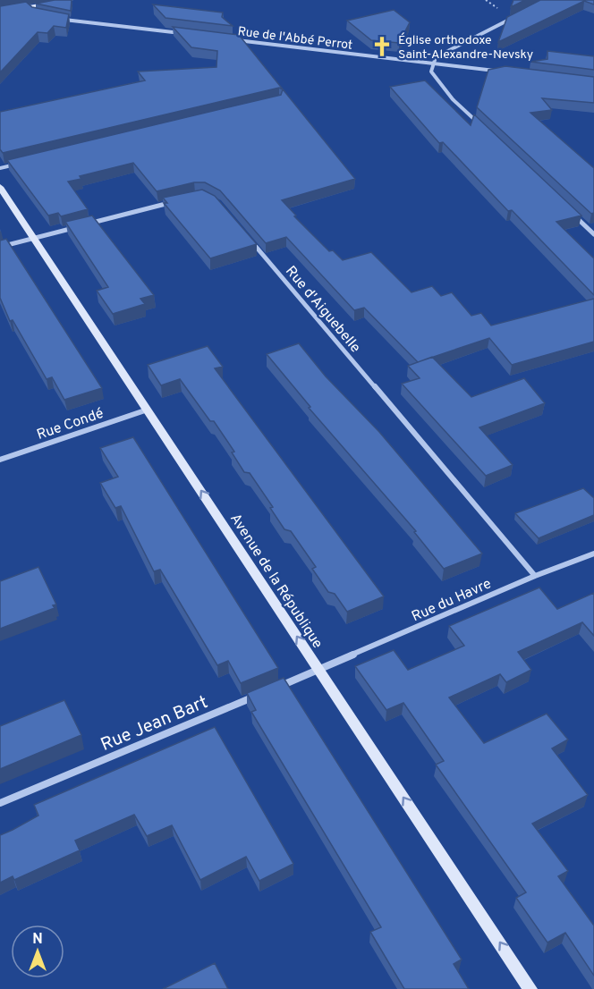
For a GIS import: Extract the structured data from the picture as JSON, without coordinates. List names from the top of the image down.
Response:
{
  "streets": {
    "street": [
      "Rue de l'Abbé Perrot",
      "Rue d'Aiguebelle",
      "Rue Condé",
      "Avenue de la République",
      "Rue du Havre",
      "Rue Jean Bart"
    ]
  },
  "crossings": [
    ["Rue d'Aiguebelle", "Rue du Havre"],
    ["Rue Condé", "Avenue de la République"],
    ["Avenue de la République", "Rue du Havre"]
  ],
  "one_way": ["Avenue de la République"],
  "places": {
    "church": ["Église orthodoxe Saint-Alexandre-Nevsky"]
  },
  "north": "top"
}
